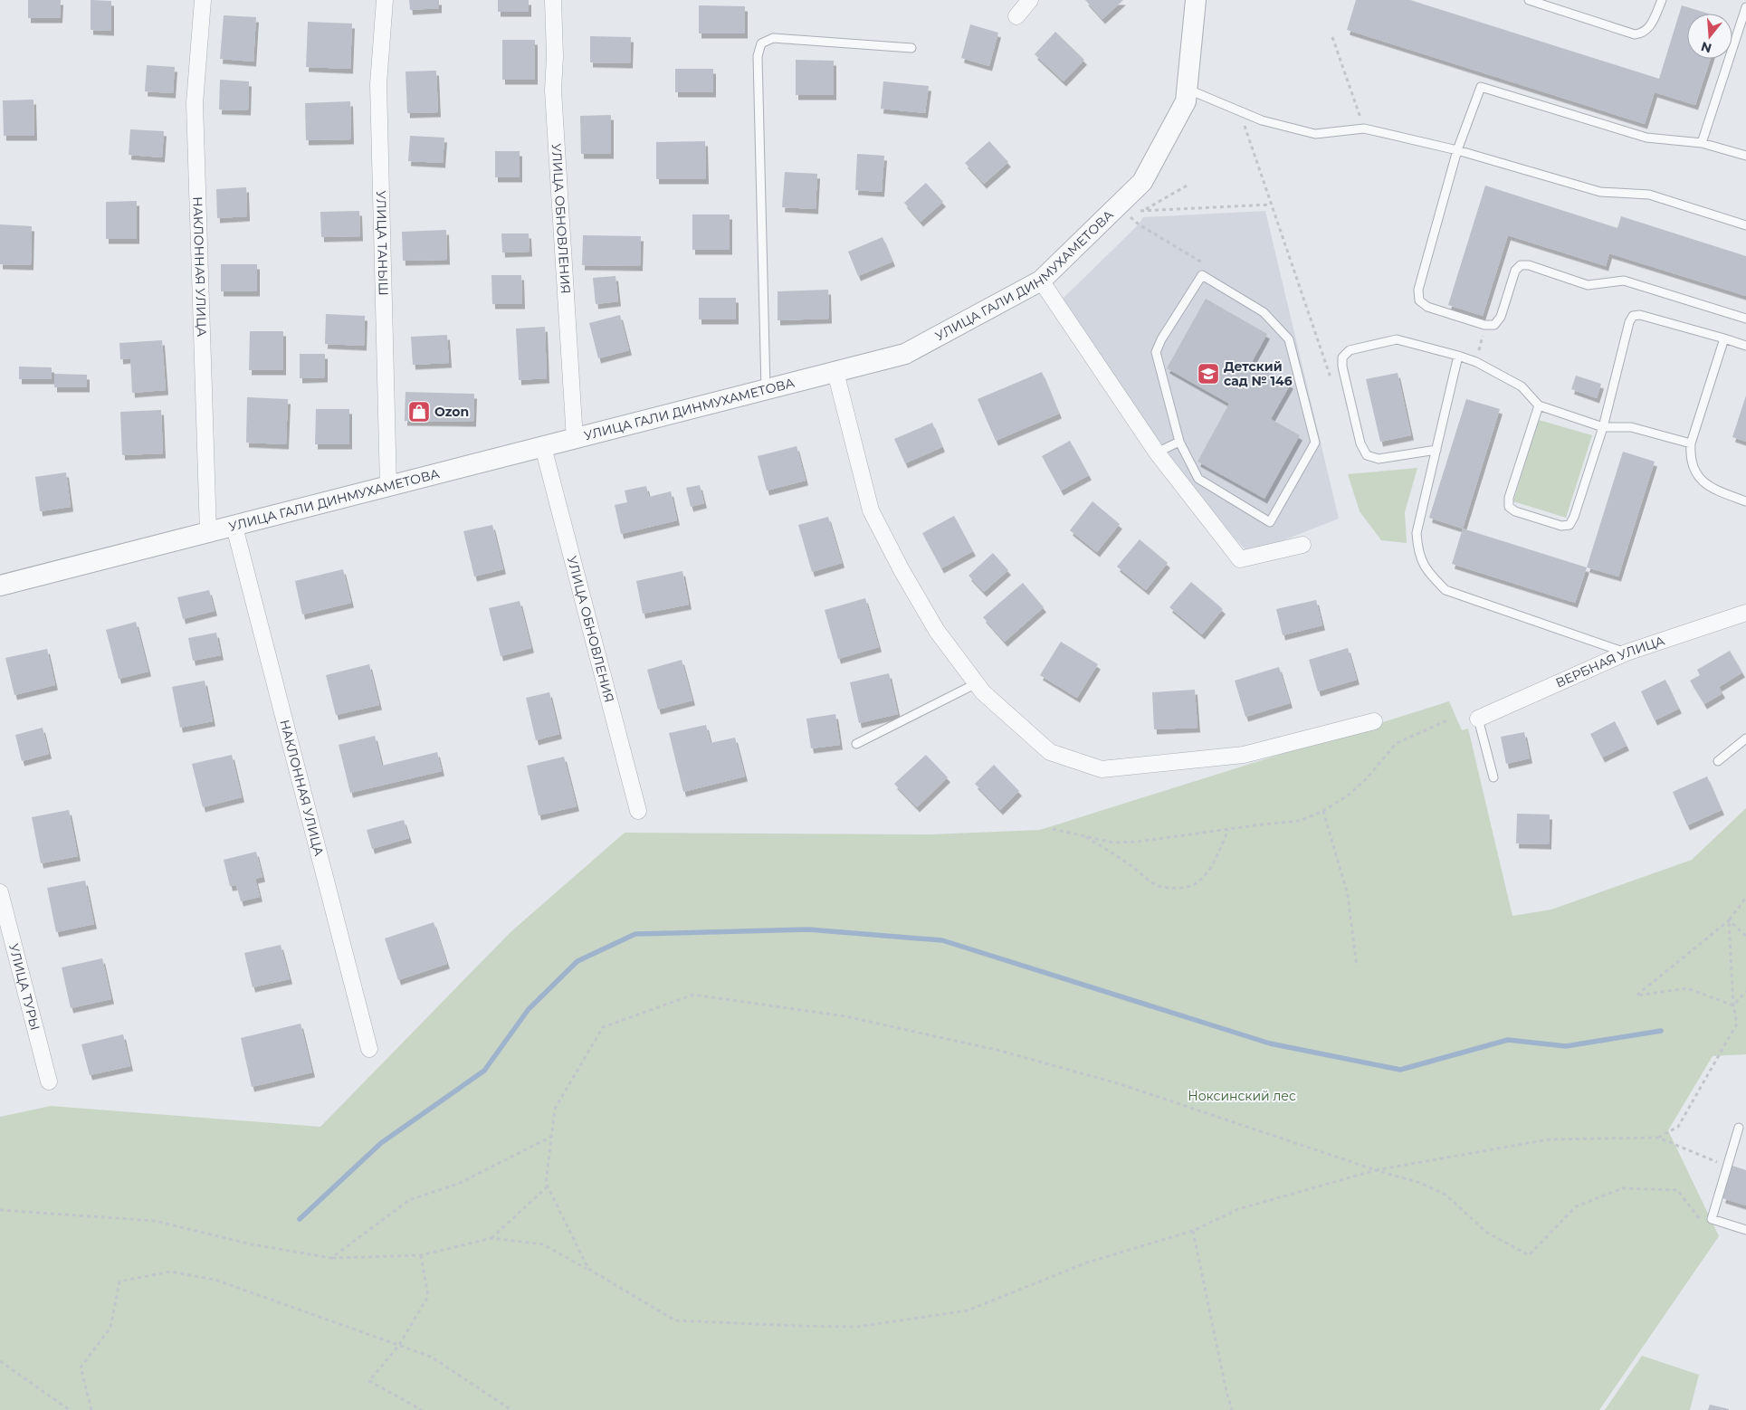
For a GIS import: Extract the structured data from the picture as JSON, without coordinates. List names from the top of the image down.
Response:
{
  "streets": {
    "street": [
      "УЛИЦА ОБНОВЛЕНИЯ",
      "УЛИЦА ТАНЫШ",
      "НАКЛОННАЯ УЛИЦА",
      "УЛИЦА ГАЛИ ДИНМУХАМЕТОВА",
      "ВЕРБНАЯ УЛИЦА",
      "УЛИЦА ТУРЫ"
    ]
  },
  "crossings": [
    ["УЛИЦА ОБНОВЛЕНИЯ", "УЛИЦА ГАЛИ ДИНМУХАМЕТОВА"],
    ["УЛИЦА ТАНЫШ", "УЛИЦА ГАЛИ ДИНМУХАМЕТОВА"],
    ["НАКЛОННАЯ УЛИЦА", "УЛИЦА ГАЛИ ДИНМУХАМЕТОВА"]
  ],
  "parks": ["Ноксинский лес"],
  "places": {
    "school or university": ["Детский сад № 146"],
    "shop": ["Ozon"]
  },
  "north": "bottom"
}
